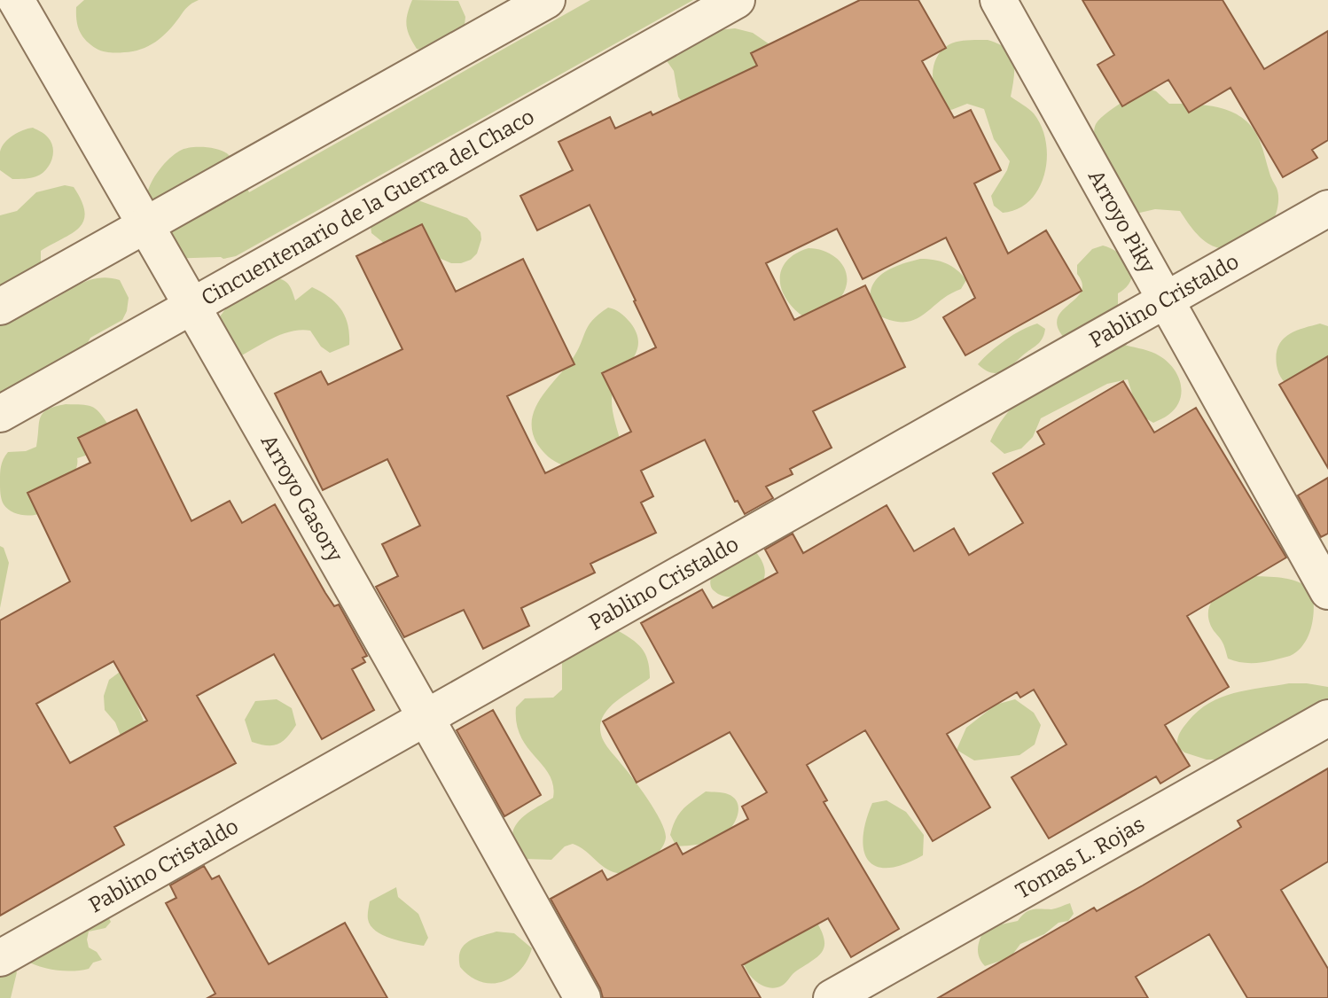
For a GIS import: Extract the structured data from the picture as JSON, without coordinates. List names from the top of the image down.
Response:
{
  "streets": {
    "street": [
      "Cincuentenario de la Guerra del Chaco",
      "Arroyo Piky",
      "Pablino Cristaldo",
      "Arroyo Gasory",
      "Tomas L. Rojas"
    ]
  },
  "crossings": [
    ["Cincuentenario de la Guerra del Chaco", "Arroyo Gasory"],
    ["Arroyo Piky", "Pablino Cristaldo"],
    ["Pablino Cristaldo", "Arroyo Gasory"]
  ]
}
